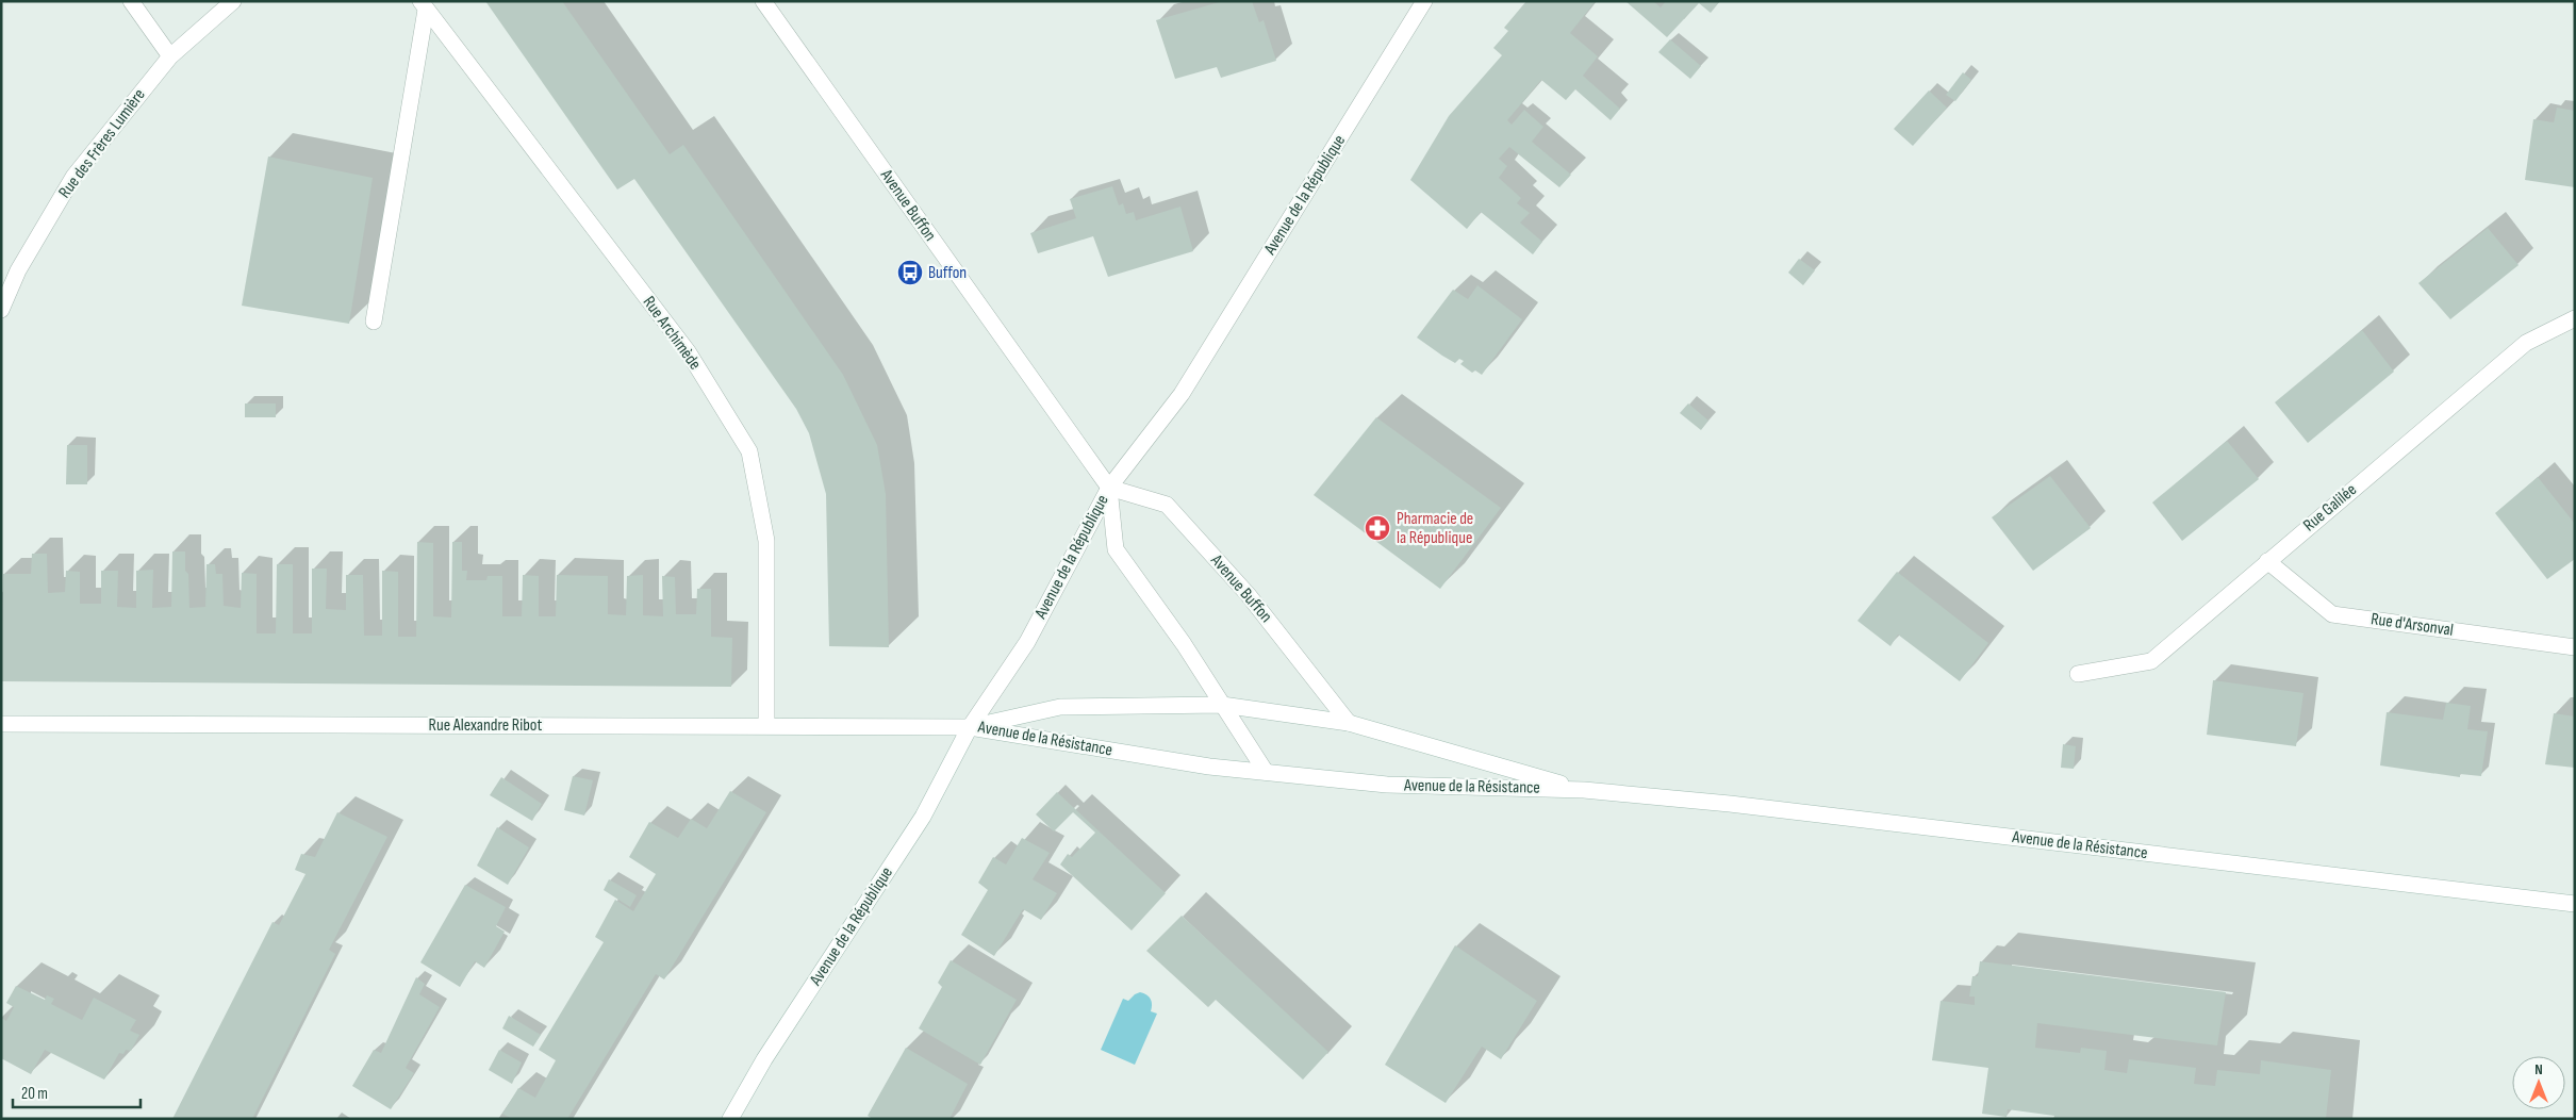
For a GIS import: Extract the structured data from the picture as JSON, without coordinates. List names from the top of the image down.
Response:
{
  "streets": {
    "street": [
      "Rue des Frères Lumière",
      "Avenue de la République",
      "Avenue Buffon",
      "Rue Archimède",
      "Rue Galilée",
      "Rue d'Arsonval",
      "Rue Alexandre Ribot",
      "Avenue de la Résistance"
    ]
  },
  "crossings": [
    ["Avenue de la République", "Avenue Buffon"],
    ["Avenue de la République", "Rue Alexandre Ribot"],
    ["Avenue de la République", "Avenue de la Résistance"],
    ["Avenue Buffon", "Avenue de la Résistance"],
    ["Rue Archimède", "Rue Alexandre Ribot"],
    ["Rue Galilée", "Rue d'Arsonval"],
    ["Rue Alexandre Ribot", "Avenue de la Résistance"]
  ],
  "places": {
    "bus stop": ["Buffon"],
    "pharmacy": ["Pharmacie de la République"]
  },
  "scale_bar": "20 m",
  "north": "top"
}
